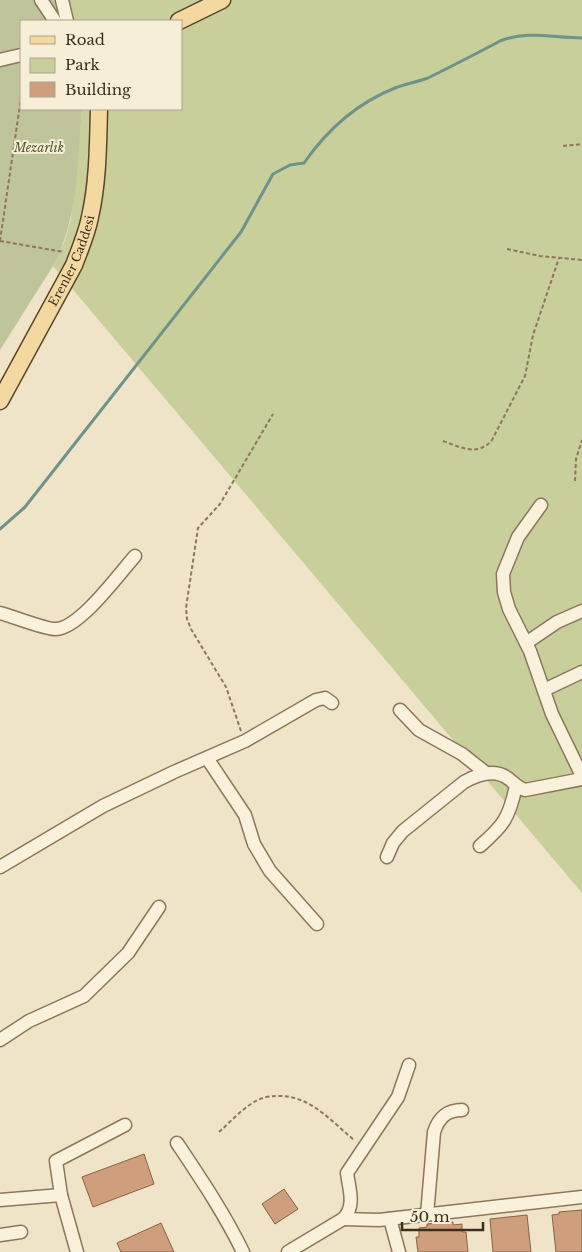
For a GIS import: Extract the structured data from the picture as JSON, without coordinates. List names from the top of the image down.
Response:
{
  "streets": {
    "main road": ["Erenler Caddesi"]
  },
  "parks": ["Mezarlık"],
  "legend": ["Road", "Park", "Building"],
  "scale_bar": "50 m"
}
